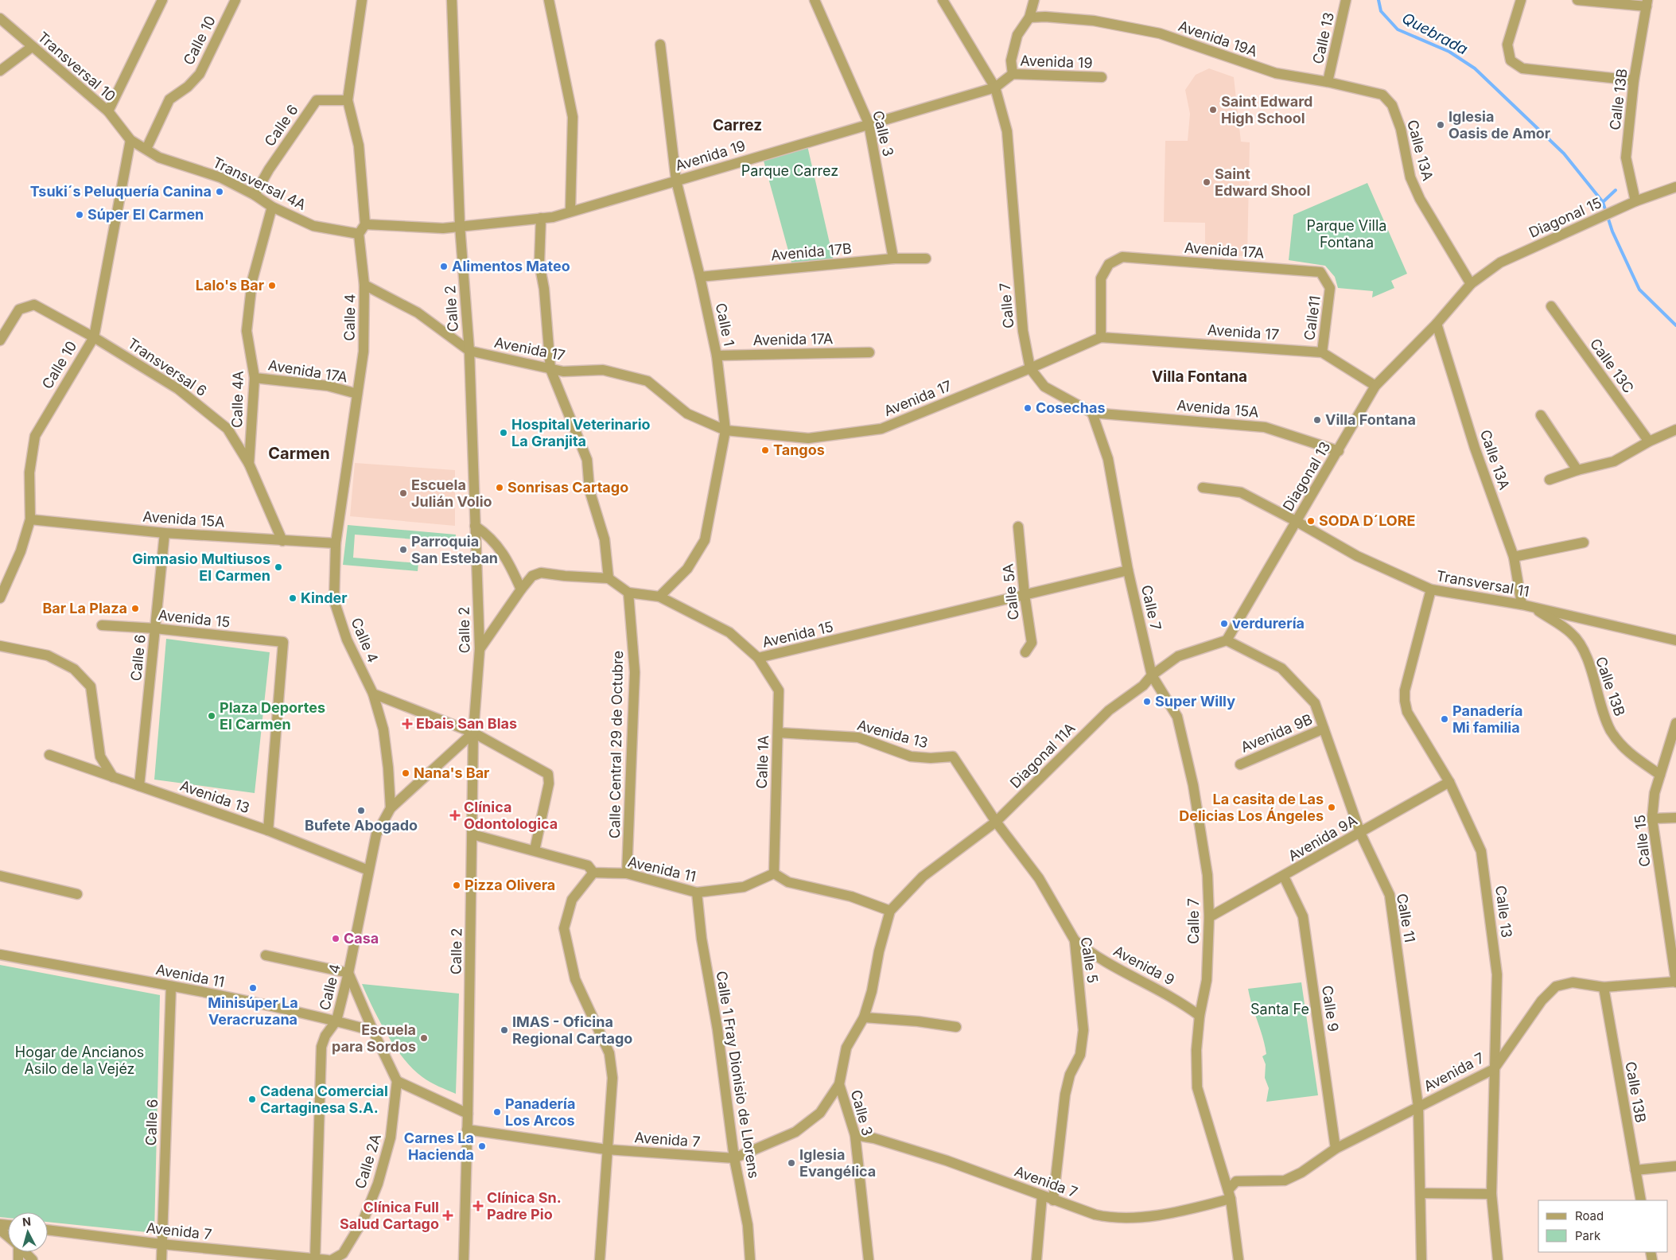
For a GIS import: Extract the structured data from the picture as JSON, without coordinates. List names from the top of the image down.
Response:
{
  "streets": {
    "street": [
      "Calle 13",
      "Avenida 19A",
      "Calle 10",
      "Avenida 19",
      "Transversal 10",
      "Calle 13B",
      "Calle 6",
      "Calle 3",
      "Calle 13A",
      "Transversal 4A",
      "Diagonal 15",
      "Avenida 17A",
      "Avenida 17B",
      "Calle 7",
      "Calle 2",
      "Calle 4",
      "Calle11",
      "Calle 1",
      "Avenida 17",
      "Calle 13C",
      "Transversal 6",
      "Calle 4A",
      "Avenida 15A",
      "Diagonal 13",
      "Transversal 11",
      "Calle 5A",
      "Avenida 15",
      "Avenida 9B",
      "Avenida 13",
      "Calle Central 29 de Octubre",
      "Diagonal 11A",
      "Calle 1A",
      "Avenida 9A",
      "Calle 15",
      "Avenida 11",
      "Calle 11",
      "Calle 5",
      "Avenida 9",
      "Calle 9",
      "Avenida 7",
      "Calle 1 Fray Dionisio de Llorens",
      "Calle 2A"
    ]
  },
  "crossings": [
    ["Calle 13", "Avenida 19A"],
    ["Calle 13", "Transversal 11"],
    ["Calle 13", "Avenida 9A"],
    ["Calle 13", "Avenida 7"],
    ["Avenida 19A", "Calle 13A"],
    ["Calle 10", "Transversal 10"],
    ["Calle 10", "Transversal 4A"],
    ["Calle 10", "Transversal 6"],
    ["Calle 10", "Avenida 15A"],
    ["Avenida 19", "Calle 3"],
    ["Avenida 19", "Calle 7"],
    ["Avenida 19", "Calle 2"],
    ["Avenida 19", "Calle 1"],
    ["Transversal 10", "Transversal 4A"],
    ["Calle 13B", "Diagonal 15"],
    ["Calle 13B", "Transversal 11"],
    ["Calle 13B", "Calle 15"],
    ["Calle 13B", "Avenida 7"],
    ["Calle 6", "Transversal 4A"],
    ["Calle 6", "Avenida 15A"],
    ["Calle 6", "Avenida 15"],
    ["Calle 6", "Avenida 13"],
    ["Calle 6", "Avenida 11"],
    ["Calle 6", "Avenida 7"],
    ["Calle 3", "Avenida 17B"],
    ["Calle 3", "Diagonal 11A"],
    ["Calle 3", "Avenida 7"],
    ["Calle 13A", "Diagonal 15"],
    ["Calle 13A", "Diagonal 13"],
    ["Calle 13A", "Transversal 11"],
    ["Transversal 4A", "Calle 4"],
    ["Transversal 4A", "Calle 4A"],
    ["Diagonal 15", "Diagonal 13"],
    ["Avenida 17A", "Calle 4"],
    ["Avenida 17A", "Calle11"],
    ["Avenida 17A", "Calle 1"],
    ["Avenida 17A", "Avenida 17"],
    ["Avenida 17A", "Calle 4A"],
    ["Avenida 17B", "Calle 1"],
    ["Calle 7", "Avenida 17"],
    ["Calle 7", "Avenida 15A"],
    ["Calle 7", "Avenida 15"],
    ["Calle 7", "Diagonal 11A"],
    ["Calle 7", "Avenida 9A"],
    ["Calle 7", "Avenida 9"],
    ["Calle 7", "Avenida 7"],
    ["Calle 2", "Avenida 17"],
    ["Calle 2", "Avenida 7"],
    ["Calle 4", "Avenida 15A"],
    ["Calle 4", "Avenida 13"],
    ["Calle 4", "Avenida 11"],
    ["Calle 4", "Avenida 7"],
    ["Calle11", "Avenida 17"],
    ["Calle 1", "Avenida 17"],
    ["Calle 1", "Avenida 15"],
    ["Avenida 17", "Diagonal 13"],
    ["Transversal 6", "Calle 4A"],
    ["Calle 4A", "Avenida 15A"],
    ["Avenida 15A", "Diagonal 13"],
    ["Diagonal 13", "Transversal 11"],
    ["Diagonal 13", "Diagonal 11A"],
    ["Diagonal 13", "Calle 11"],
    ["Calle 5A", "Avenida 15"],
    ["Avenida 15", "Avenida 13"],
    ["Avenida 15", "Calle Central 29 de Octubre"],
    ["Avenida 15", "Calle 1A"],
    ["Avenida 9B", "Calle 11"],
    ["Avenida 13", "Calle 1A"],
    ["Avenida 13", "Calle 5"],
    ["Calle Central 29 de Octubre", "Avenida 11"],
    ["Diagonal 11A", "Calle 11"],
    ["Diagonal 11A", "Calle 5"],
    ["Calle 1A", "Avenida 11"],
    ["Avenida 9A", "Calle 11"],
    ["Avenida 9A", "Calle 9"],
    ["Calle 15", "Avenida 7"],
    ["Avenida 11", "Calle 1 Fray Dionisio de Llorens"],
    ["Calle 11", "Avenida 7"],
    ["Calle 5", "Avenida 9"],
    ["Calle 5", "Avenida 7"],
    ["Calle 9", "Avenida 7"],
    ["Avenida 7", "Calle 1 Fray Dionisio de Llorens"]
  ],
  "districts": ["Carrez", "Villa Fontana", "Carmen"],
  "water": ["Quebrada"],
  "parks": [
    "Parque Carrez",
    "Parque Villa Fontana",
    "Santa Fe",
    "Hogar de Ancianos Asilo de la Vejéz"
  ],
  "places": {
    "other": [
      "Saint Edward High School",
      "Iglesia Oasis de Amor",
      "Saint Edward Shool",
      "Tsuki´s Peluquería Canina",
      "Súper El Carmen",
      "Alimentos Mateo",
      "Lalo's Bar",
      "Cosechas",
      "Villa Fontana",
      "Hospital Veterinario La Granjita",
      "Tangos",
      "Sonrisas Cartago",
      "Escuela Julián Volio",
      "SODA D´LORE",
      "Parroquia San Esteban",
      "Gimnasio Multiusos El Carmen",
      "Kinder",
      "Bar La Plaza",
      "verdurería",
      "Super Willy",
      "Plaza Deportes El Carmen",
      "Panadería Mi familia",
      "Nana's Bar",
      "La casita de Las Delicias Los Ángeles",
      "Bufete Abogado",
      "Pizza Olivera",
      "Casa",
      "Minisúper La Veracruzana",
      "IMAS - Oficina Regional Cartago",
      "Escuela para Sordos",
      "Cadena Comercial Cartaginesa S.A.",
      "Panadería Los Arcos",
      "Carnes La Hacienda",
      "Iglesia Evangélica"
    ],
    "health": [
      "Ebais San Blas",
      "Clínica Odontologica",
      "Clínica Sn. Padre Pio",
      "Clínica Full Salud Cartago"
    ]
  },
  "legend": ["Road", "Park"],
  "north": "top"
}
